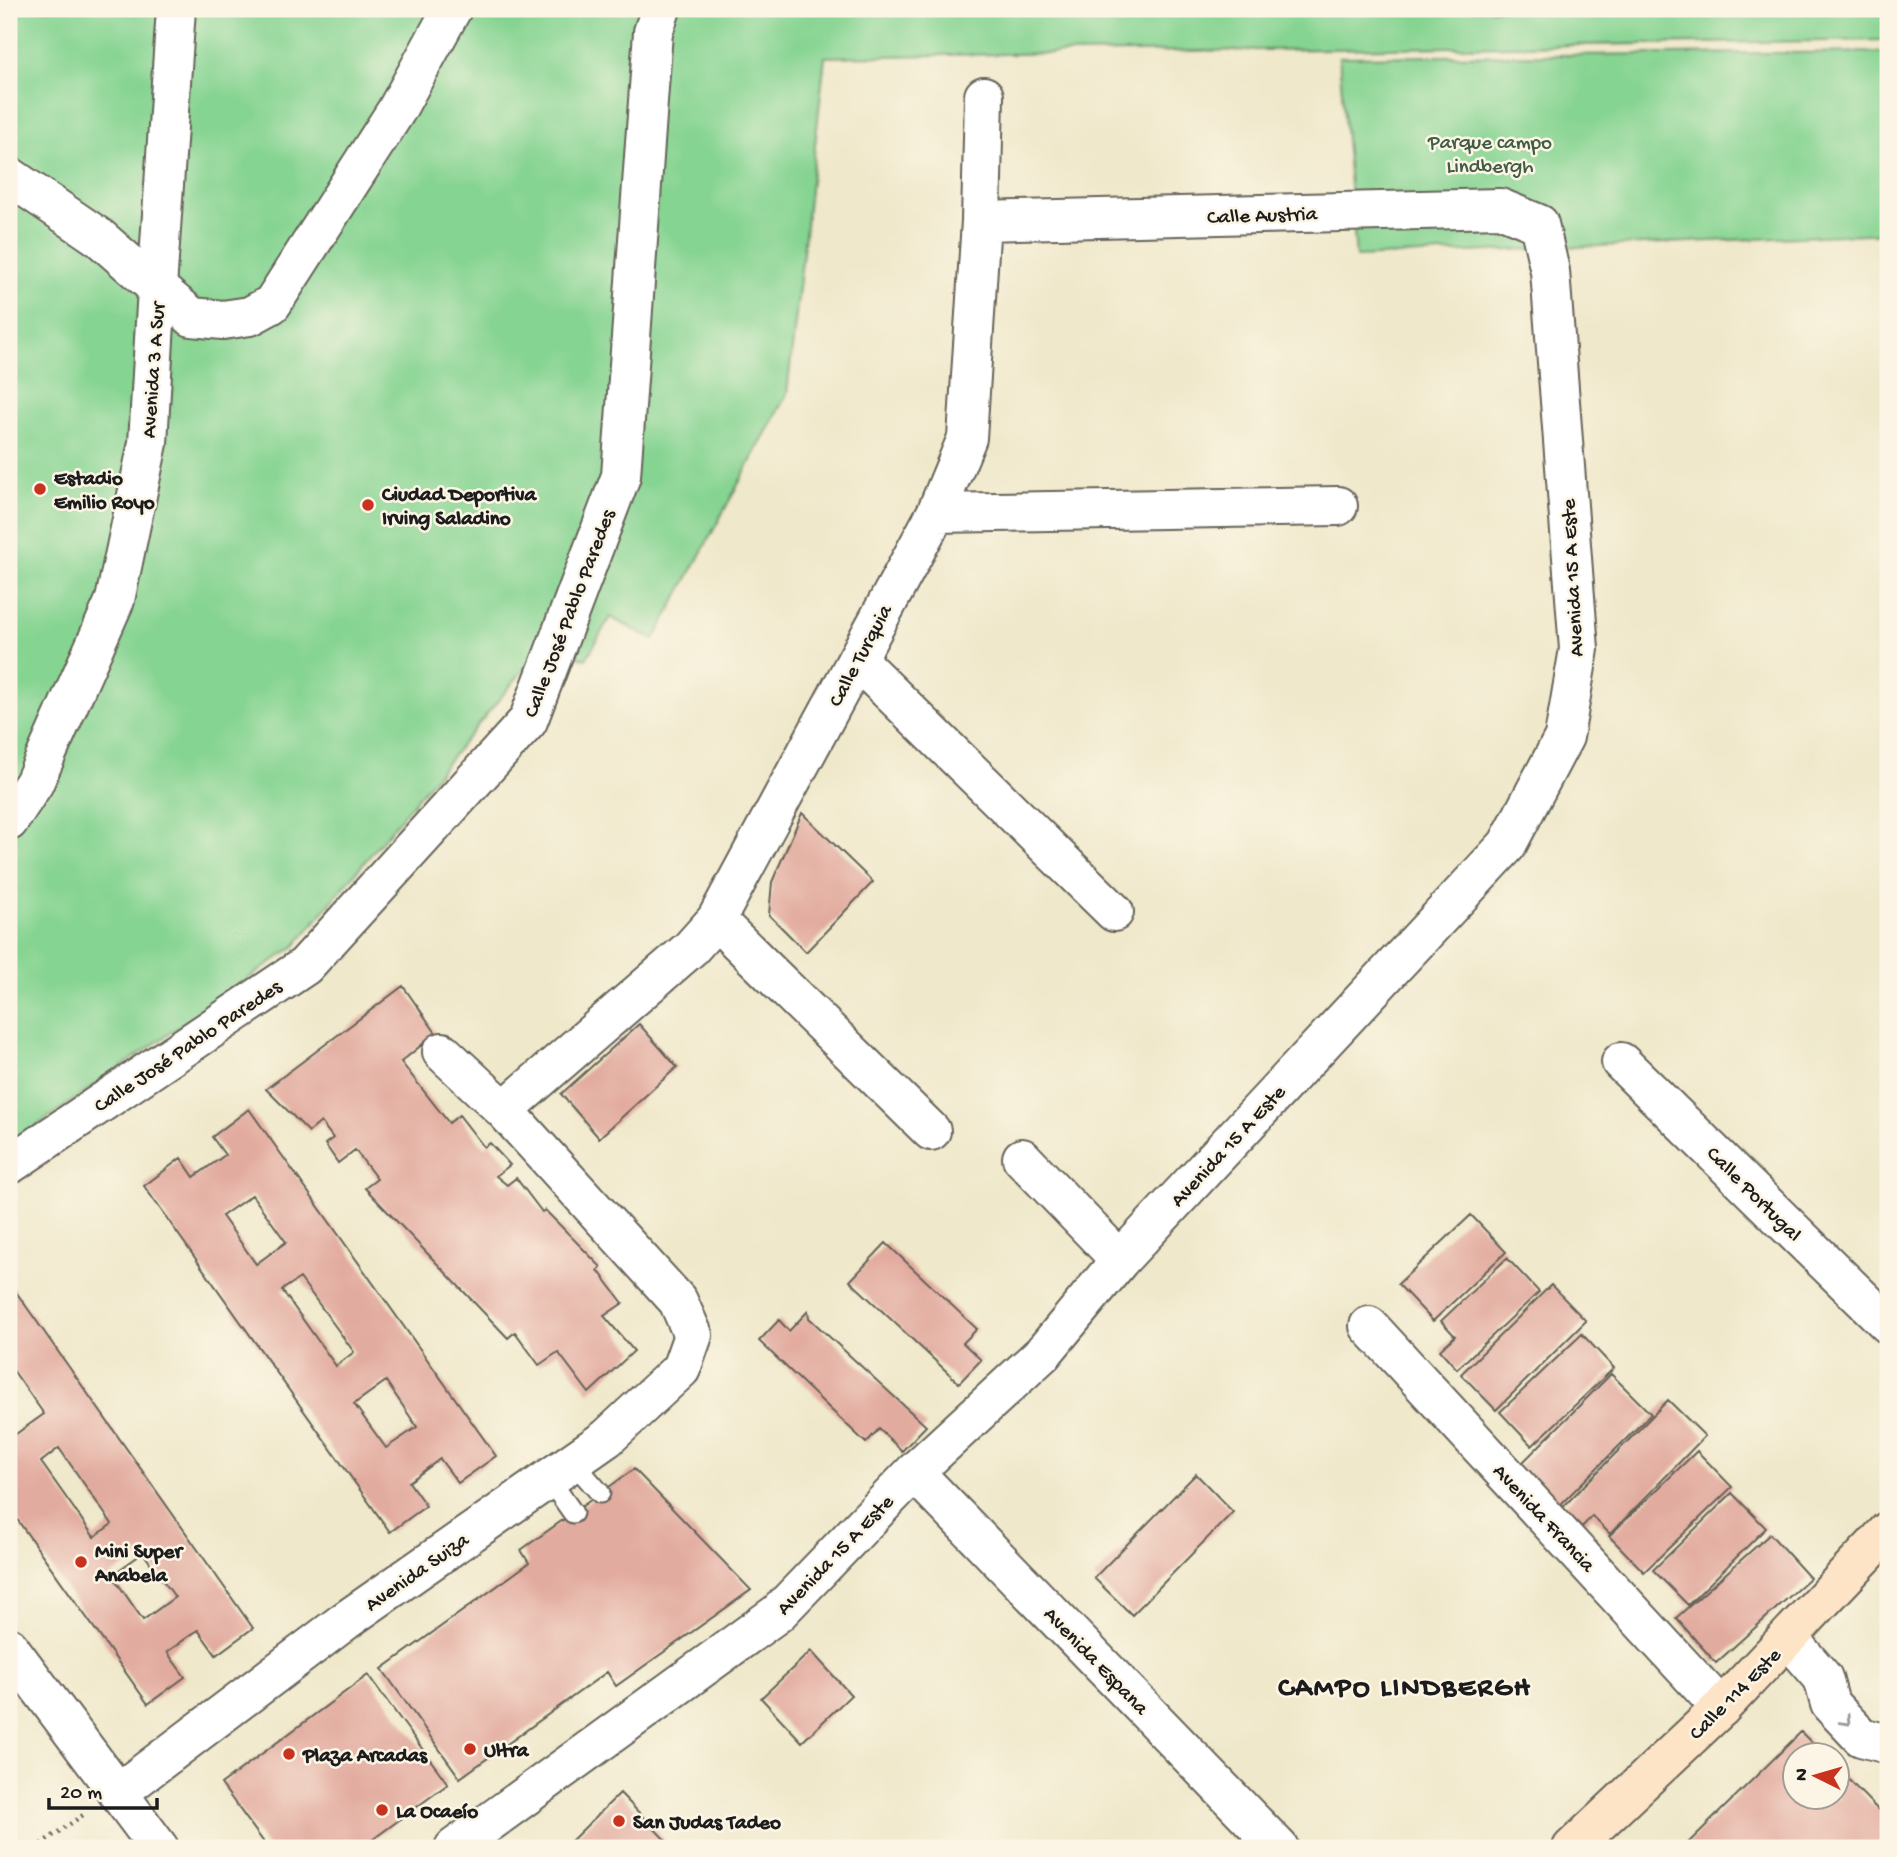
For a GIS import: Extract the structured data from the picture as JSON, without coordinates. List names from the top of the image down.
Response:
{
  "streets": {
    "street": [
      "Calle Austria",
      "Avenida 3 A Sur",
      "Avenida 15 A Este",
      "Calle José Pablo Paredes",
      "Calle Turquia",
      "Calle Portugal",
      "Avenida Francia",
      "Avenida Suiza",
      "Avenida Espana",
      "Calle 114 Este"
    ]
  },
  "crossings": [
    ["Calle Austria", "Avenida 15 A Este"],
    ["Calle Austria", "Calle Turquia"],
    ["Avenida 15 A Este", "Avenida Espana"],
    ["Calle Turquia", "Avenida Suiza"],
    ["Avenida Francia", "Calle 114 Este"]
  ],
  "districts": ["CAMPO LINDBERGH"],
  "parks": ["Parque campo Lindbergh"],
  "places": [
    "Estadio Emilio Royo",
    "Ciudad Deportiva Irving Saladino",
    "Mini Super Anabela",
    "Ultra",
    "Plaza Arcadas",
    "La Ocaeío",
    "San Judas Tadeo"
  ],
  "scale_bar": "20 m",
  "north": "left"
}
